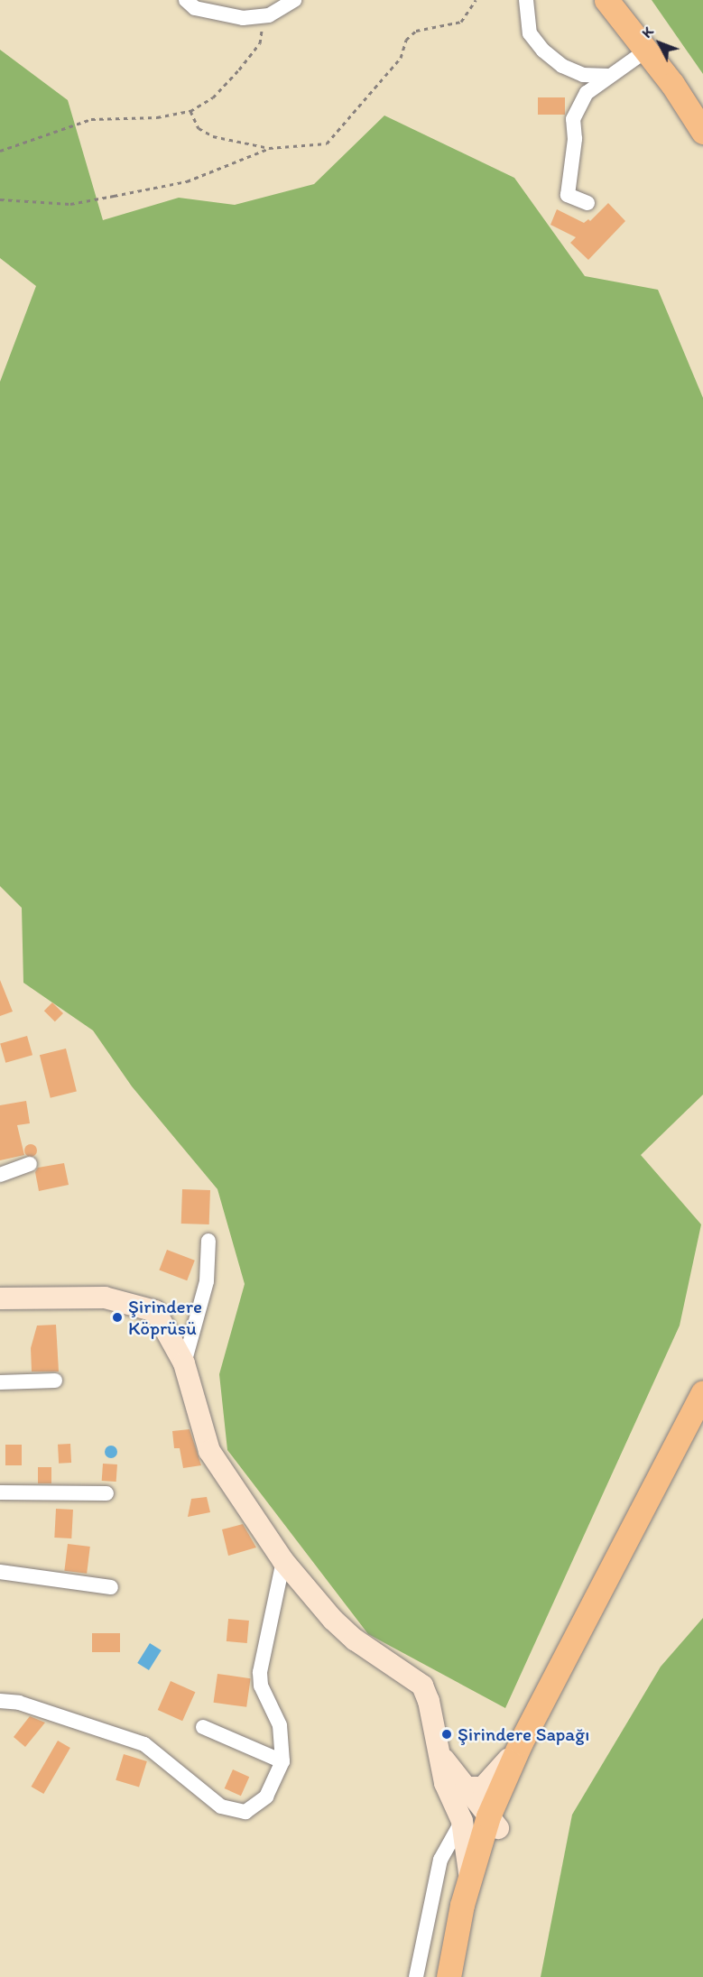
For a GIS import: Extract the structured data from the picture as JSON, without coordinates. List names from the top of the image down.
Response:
{
  "places": ["Şirindere Köprüsü", "Şirindere Sapağı"],
  "north": "top left"
}
